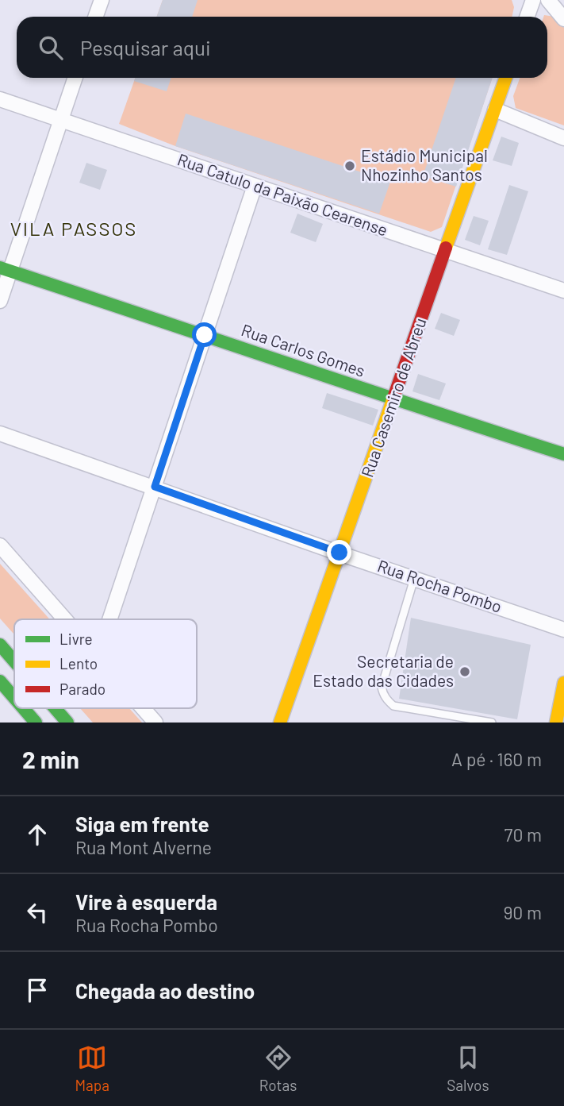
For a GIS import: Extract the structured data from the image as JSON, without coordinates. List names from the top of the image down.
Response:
{
  "streets": {
    "street": [
      "Rua Catulo da Paixão Cearense",
      "Rua Carlos Gomes",
      "Rua Casemiro de Abreu",
      "Rua Rocha Pombo"
    ]
  },
  "crossings": [
    ["Rua Catulo da Paixão Cearense", "Rua Casemiro de Abreu"],
    ["Rua Carlos Gomes", "Rua Casemiro de Abreu"],
    ["Rua Casemiro de Abreu", "Rua Rocha Pombo"]
  ],
  "districts": ["VILA PASSOS"],
  "places": ["Estádio Municipal Nhozinho Santos", "Secretaria de Estado das Cidades"],
  "legend": ["Livre", "Lento", "Parado"],
  "page": {
    "search": "Pesquisar aqui",
    "heading": ["2 min", "A pé · 160 m"],
    "list": [
      ["Siga em frente", "Rua Mont Alverne", "70 m"],
      ["Vire à esquerda", "Rua Rocha Pombo", "90 m"],
      "Chegada ao destino"
    ],
    "nav": ["Mapa", "Rotas", "Salvos"]
  }
}
